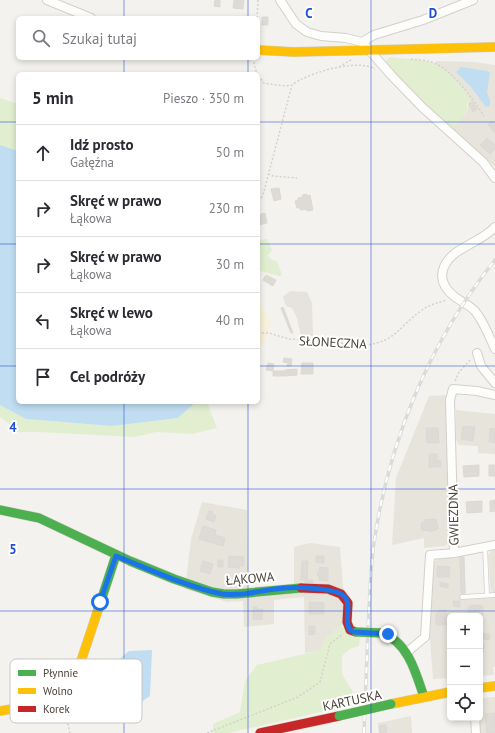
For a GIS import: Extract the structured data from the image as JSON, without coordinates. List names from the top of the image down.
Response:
{
  "streets": {
    "street": ["GWIEZDNA", "ŁĄKOWA", "KARTUSKA"],
    "path": ["SŁONECZNA"]
  },
  "legend": ["Płynnie", "Wolno", "Korek"],
  "page": {
    "search": "Szukaj tutaj",
    "heading": ["5 min", "Pieszo · 350 m"],
    "list": [
      ["Idź prosto", "Gałęźna", "50 m"],
      ["Skręć w prawo", "Łąkowa", "230 m"],
      ["Skręć w prawo", "Łąkowa", "30 m"],
      ["Skręć w lewo", "Łąkowa", "40 m"],
      "Cel podróży"
    ],
    "map_buttons": ["+", "−"]
  },
  "grid": {
    "columns": ["C", "D"],
    "rows": ["4", "5"]
  }
}
